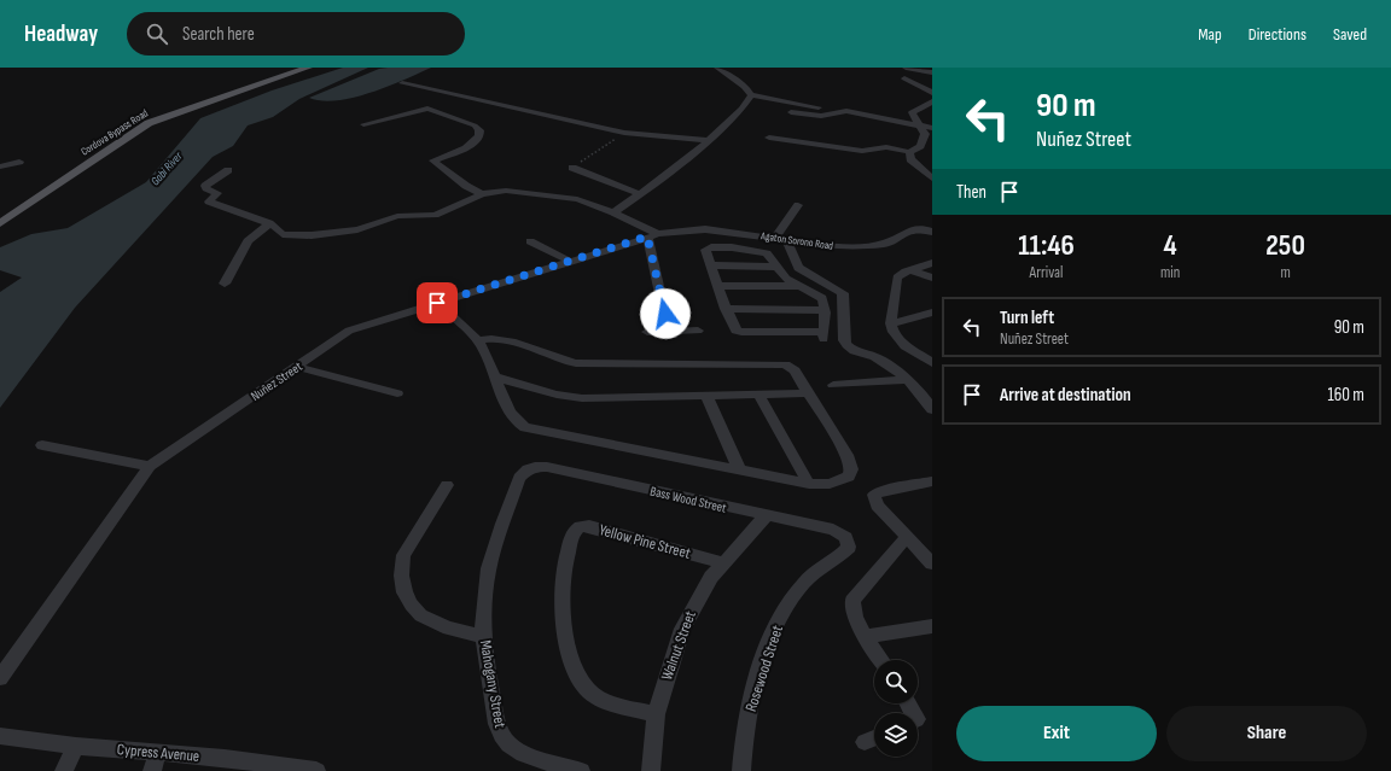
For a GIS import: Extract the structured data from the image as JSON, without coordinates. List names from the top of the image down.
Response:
{
  "streets": {
    "main road": ["Cordova Bypass Road"],
    "street": [
      "Agaton Sorono Road",
      "Nuñez Street",
      "Bass Wood Street",
      "Yellow Pine Street",
      "Walnut Street",
      "Rosewood Street",
      "Mahogany Street",
      "Cypress Avenue"
    ]
  },
  "crossings": [
    ["Agaton Sorono Road", "Nuñez Street"],
    ["Bass Wood Street", "Walnut Street"],
    ["Bass Wood Street", "Rosewood Street"],
    ["Bass Wood Street", "Mahogany Street"],
    ["Yellow Pine Street", "Walnut Street"]
  ],
  "water": ["Gabi River"],
  "page": {
    "header": "Headway",
    "search": "Search here",
    "nav": ["Map", "Directions", "Saved"],
    "turn": ["90 m", "Nuñez Street"],
    "then": "Then",
    "eta": [
      "11:46",
      "Arrival",
      "4",
      "min",
      "250",
      "m"
    ],
    "list": [
      {
        "name": "Turn left",
        "note": "Nuñez Street",
        "value": "90 m"
      },
      {
        "name": "Arrive at destination",
        "value": "160 m"
      }
    ],
    "buttons": ["Exit", "Share"]
  }
}
